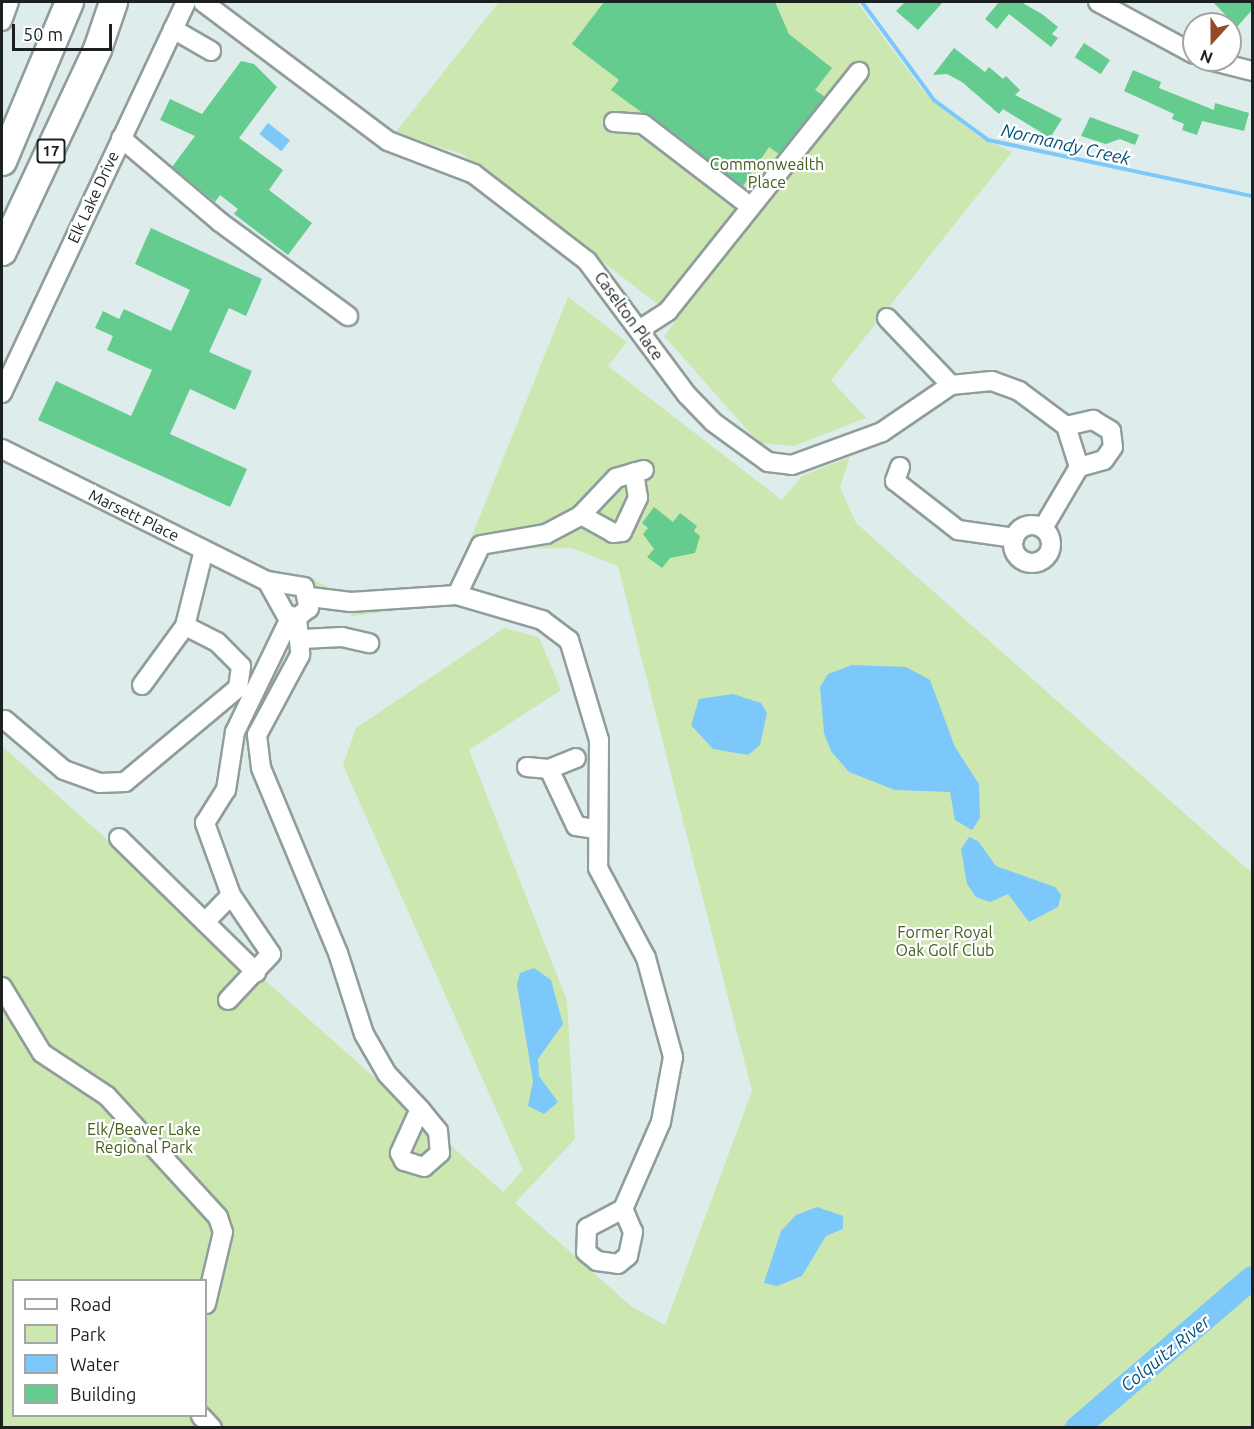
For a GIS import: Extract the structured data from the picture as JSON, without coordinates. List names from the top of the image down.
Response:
{
  "streets": {
    "highway": ["17"],
    "street": ["Elk Lake Drive", "Caselton Place", "Marsett Place"]
  },
  "water": ["Normandy Creek", "Colquitz River"],
  "parks": ["Commonwealth Place", "Former Royal Oak Golf Club", "Elk/Beaver Lake Regional Park"],
  "legend": [
    "Road",
    "Park",
    "Water",
    "Building"
  ],
  "scale_bar": "50 m",
  "north": "bottom"
}
